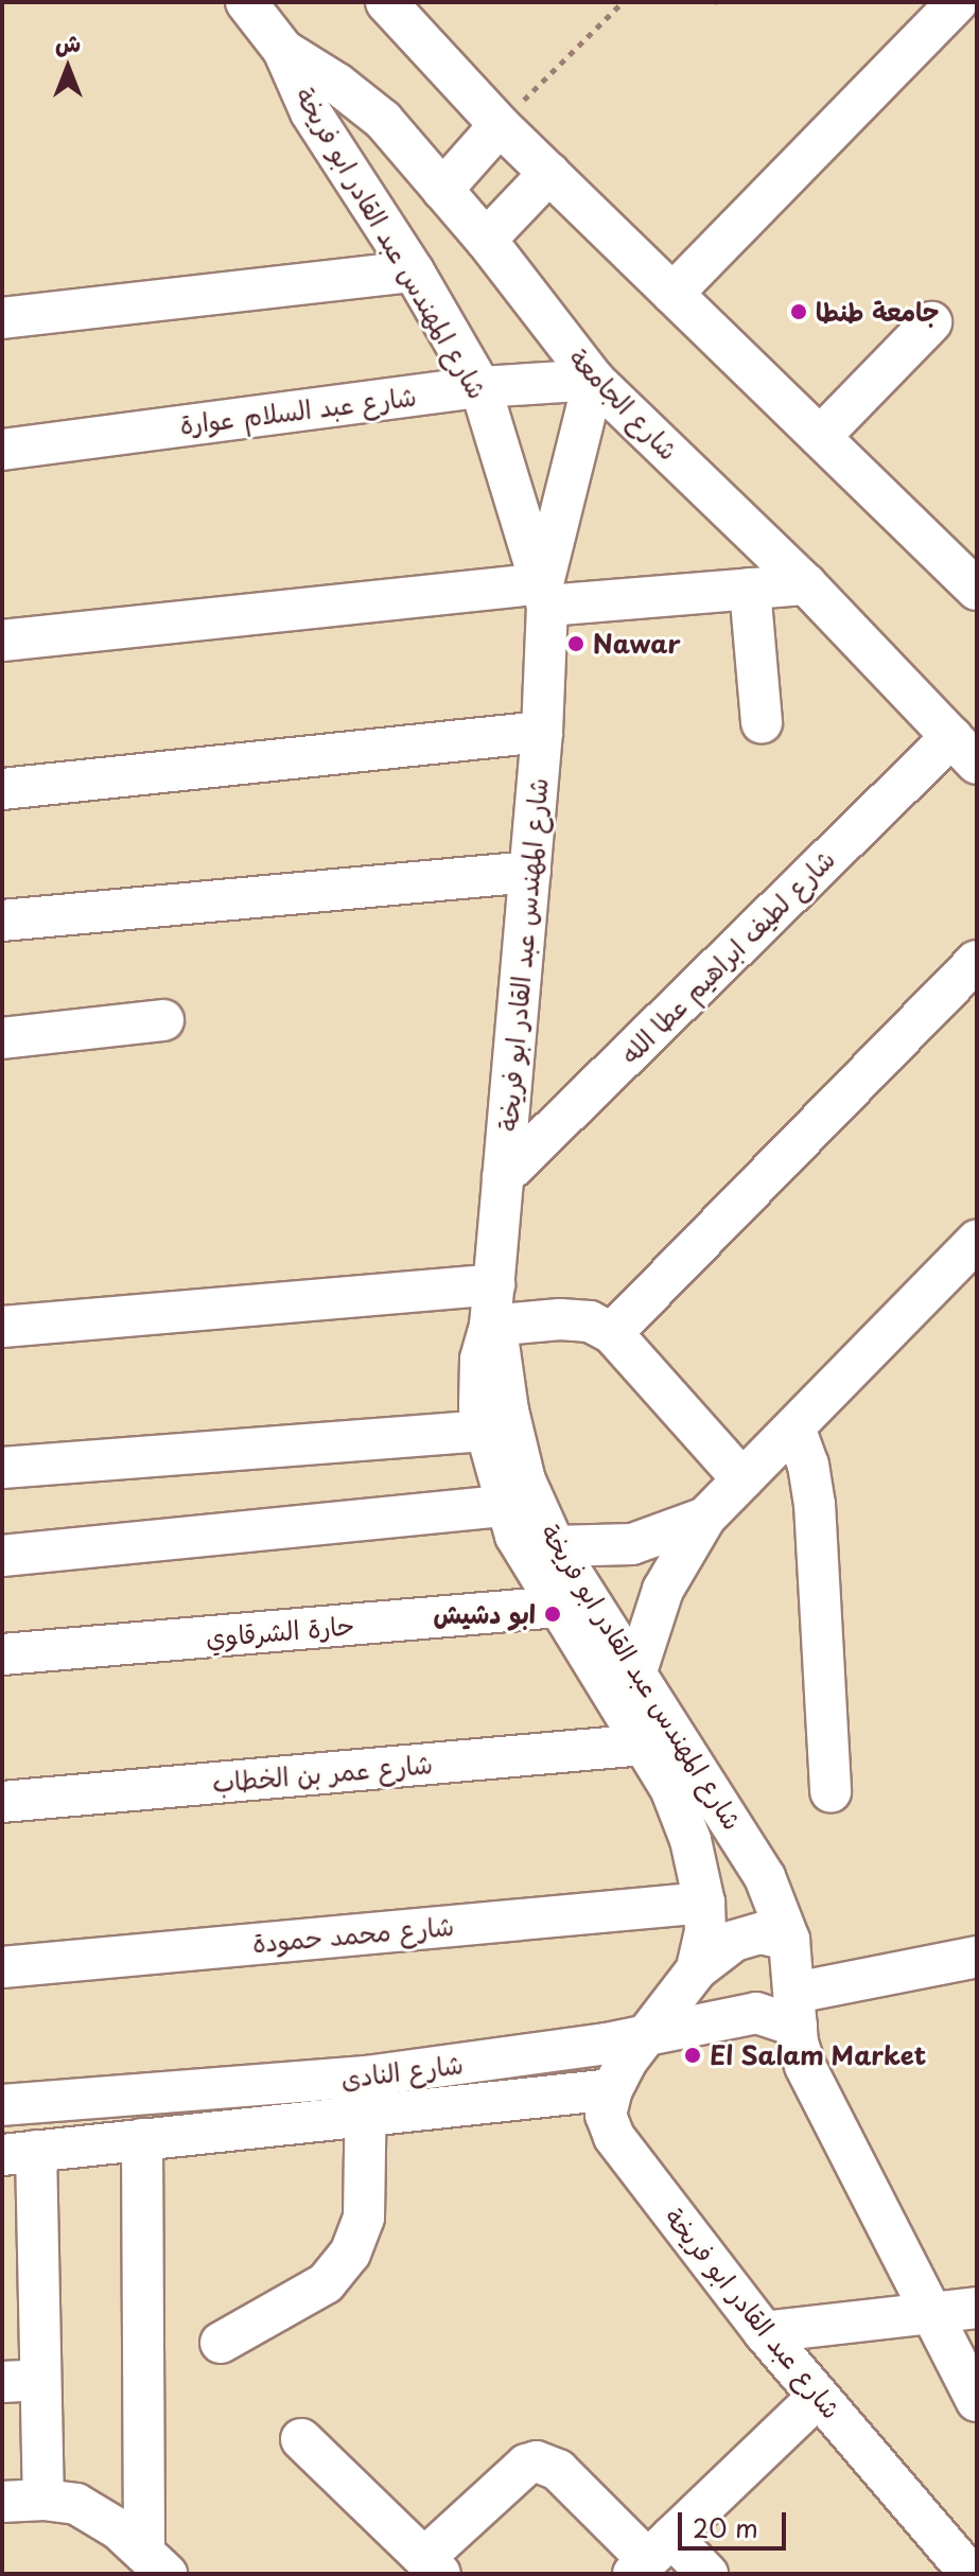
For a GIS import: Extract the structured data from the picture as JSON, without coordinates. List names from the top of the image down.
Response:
{
  "streets": {
    "street": [
      "شارع المهندس عبد القادر ابو فريخة",
      "شارع الجامعة",
      "شارع عبد السلام عوارة",
      "شارع لطيف ابراهيم عطا الله",
      "حارة الشرقاوي",
      "شارع عمر بن الخطاب",
      "شارع محمد حمودة",
      "شارع النادى",
      "شارع عبد القادر ابو فريخة"
    ]
  },
  "crossings": [
    ["شارع المهندس عبد القادر ابو فريخة", "شارع الجامعة"],
    ["شارع المهندس عبد القادر ابو فريخة", "شارع عبد السلام عوارة"],
    ["شارع المهندس عبد القادر ابو فريخة", "شارع لطيف ابراهيم عطا الله"],
    ["شارع المهندس عبد القادر ابو فريخة", "حارة الشرقاوي"],
    ["شارع المهندس عبد القادر ابو فريخة", "شارع عمر بن الخطاب"],
    ["شارع المهندس عبد القادر ابو فريخة", "شارع محمد حمودة"],
    ["شارع المهندس عبد القادر ابو فريخة", "شارع النادى"],
    ["شارع الجامعة", "شارع عبد السلام عوارة"],
    ["شارع الجامعة", "شارع لطيف ابراهيم عطا الله"],
    ["شارع النادى", "شارع عبد القادر ابو فريخة"]
  ],
  "places": [
    "جامعة طنطا",
    "Nawar",
    "ابو دشيش",
    "El Salam Market"
  ],
  "scale_bar": "20 m",
  "north": "top"
}
